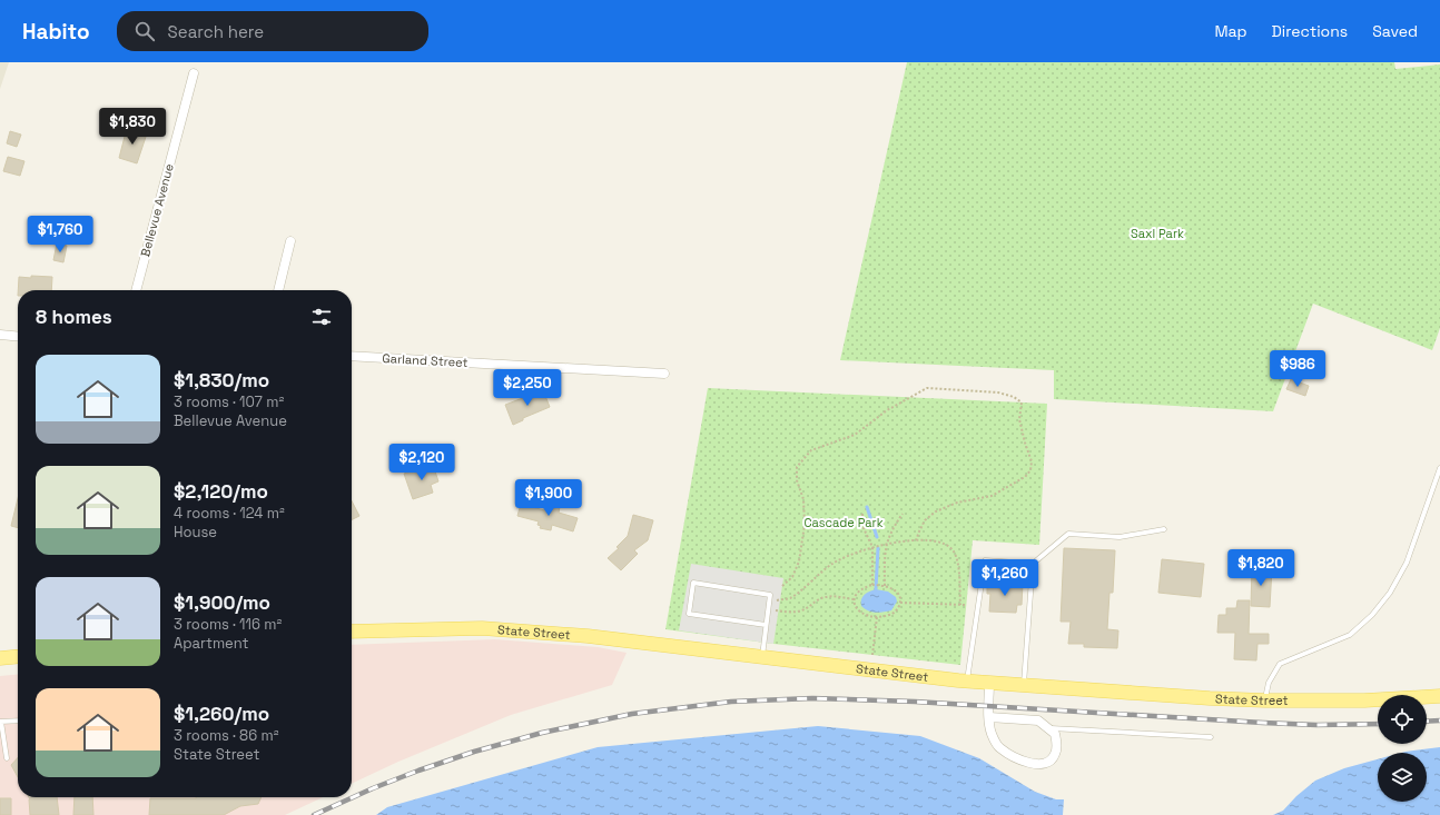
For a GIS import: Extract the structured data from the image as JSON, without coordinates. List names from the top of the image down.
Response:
{
  "streets": {
    "main road": ["State Street"],
    "street": ["Bellevue Avenue", "Garland Street"]
  },
  "parks": ["Saxl Park", "Cascade Park"],
  "page": {
    "header": "Habito",
    "search": "Search here",
    "nav": ["Map", "Directions", "Saved"],
    "price": [
      "$1,830",
      "$1,760",
      "$986",
      "$2,250",
      "$2,120",
      "$1,900",
      "$1,820",
      "$1,260"
    ],
    "heading": "8 homes",
    "list": [
      {
        "name": "$1,830/mo",
        "note": "3 rooms · 107 m² · Bellevue Avenue"
      },
      {
        "name": "$2,120/mo",
        "note": "4 rooms · 124 m² · House"
      },
      {
        "name": "$1,900/mo",
        "note": "3 rooms · 116 m² · Apartment"
      },
      {
        "name": "$1,260/mo",
        "note": "3 rooms · 86 m² · State Street"
      }
    ]
  }
}
